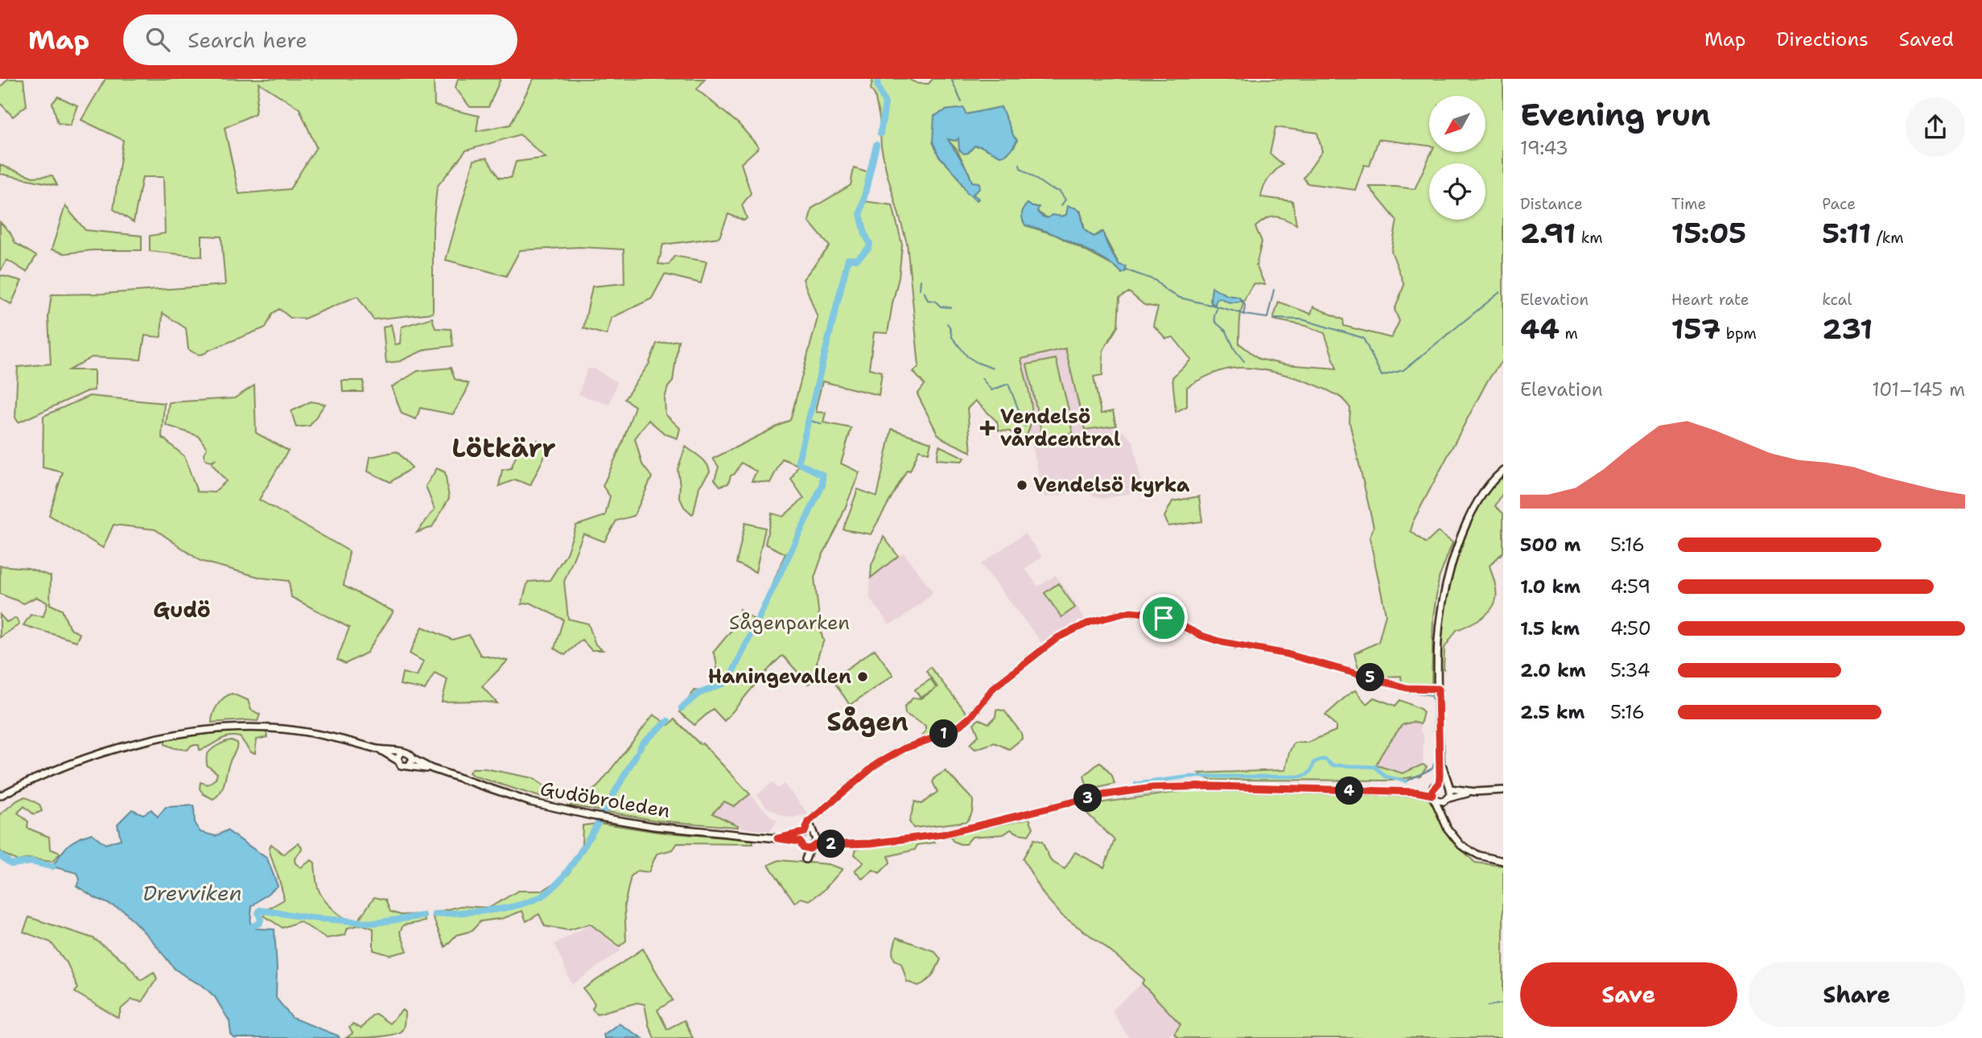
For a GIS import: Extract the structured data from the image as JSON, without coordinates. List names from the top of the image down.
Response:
{
  "streets": {
    "main road": ["Gudöbroleden"]
  },
  "districts": ["Lötkärr", "Gudö", "Sågen"],
  "water": ["Drevviken"],
  "parks": ["Sågenparken"],
  "places": {
    "health": ["Vendelsö vårdcentral"],
    "other": ["Vendelsö kyrka", "Haningevallen"]
  },
  "north": "bottom left",
  "page": {
    "header": "Map",
    "search": "Search here",
    "nav": ["Map", "Directions", "Saved"],
    "heading": ["Evening run", "19:43"],
    "stats": [
      ["Distance", "2.91 km"],
      ["Time", "15:05"],
      ["Pace", "5:11 /km"],
      ["Elevation", "44 m"],
      ["Heart rate", "157 bpm"],
      ["kcal", "231"]
    ],
    "chart": ["Elevation", "101–145 m"],
    "list": [
      {
        "name": "500 m",
        "note": "5:16"
      },
      {
        "name": "1.0 km",
        "note": "4:59"
      },
      {
        "name": "1.5 km",
        "note": "4:50"
      },
      {
        "name": "2.0 km",
        "note": "5:34"
      },
      {
        "name": "2.5 km",
        "note": "5:16"
      }
    ],
    "pins": [
      "5",
      "1",
      "4",
      "3",
      "2"
    ],
    "buttons": ["Save", "Share"]
  }
}
